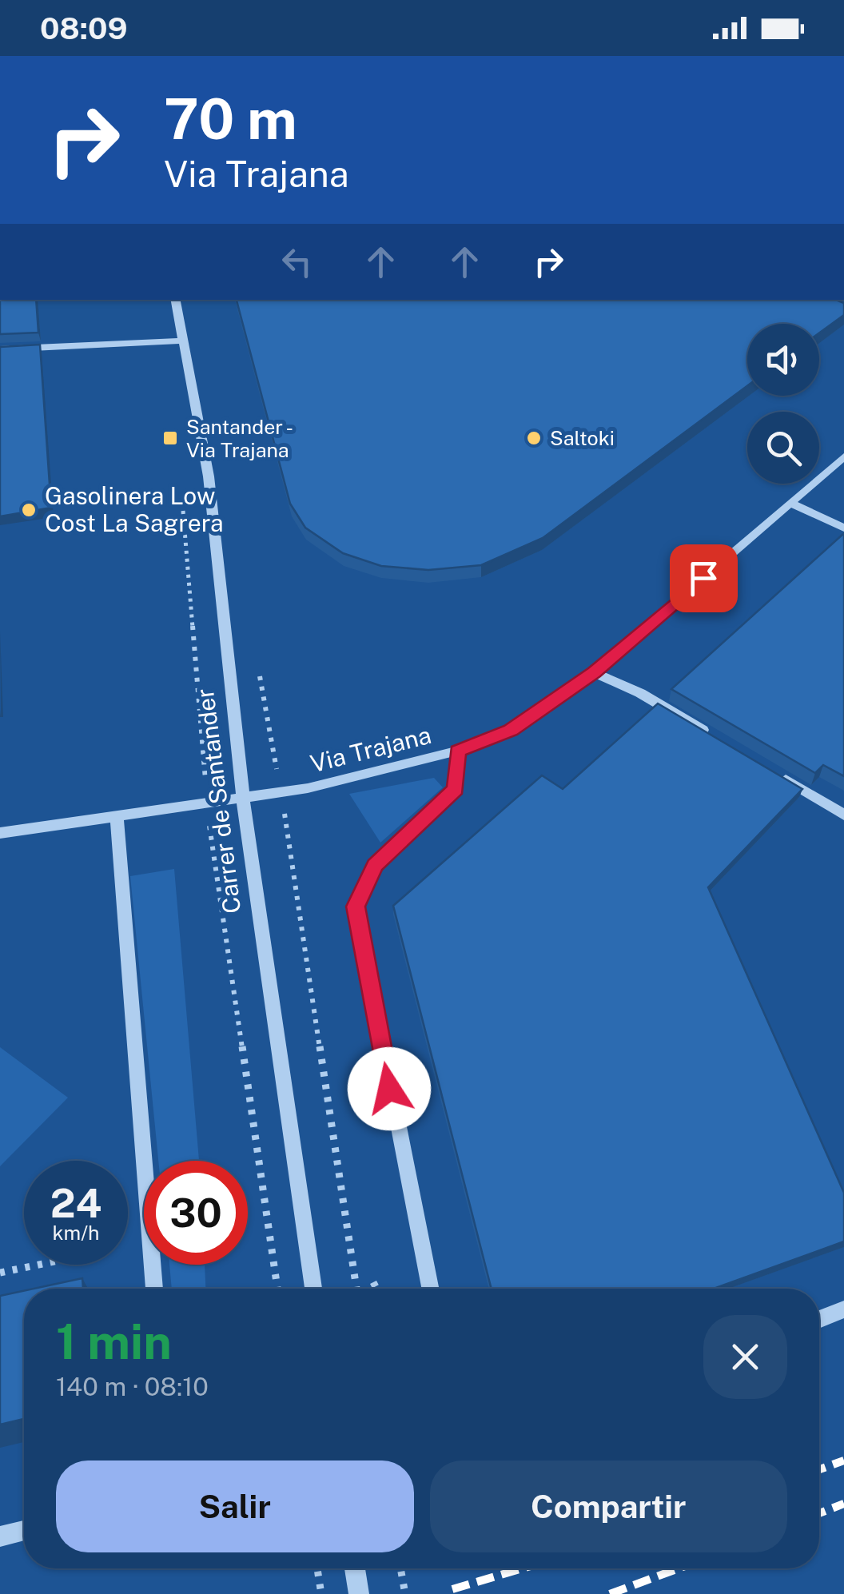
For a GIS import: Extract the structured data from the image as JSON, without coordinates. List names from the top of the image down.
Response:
{
  "streets": {
    "street": ["Via Trajana", "Carrer de Santander"]
  },
  "crossings": [
    ["Via Trajana", "Carrer de Santander"]
  ],
  "places": {
    "transit": ["Santander - Via Trajana"],
    "other": ["Saltoki", "Gasolinera Low Cost La Sagrera"]
  },
  "page": {
    "status": "08:09",
    "turn": ["70 m", "Via Trajana"],
    "speed": "24 km/h",
    "limit": "30",
    "heading": ["1 min", "140 m · 08:10"],
    "buttons": ["Salir", "Compartir"]
  }
}
